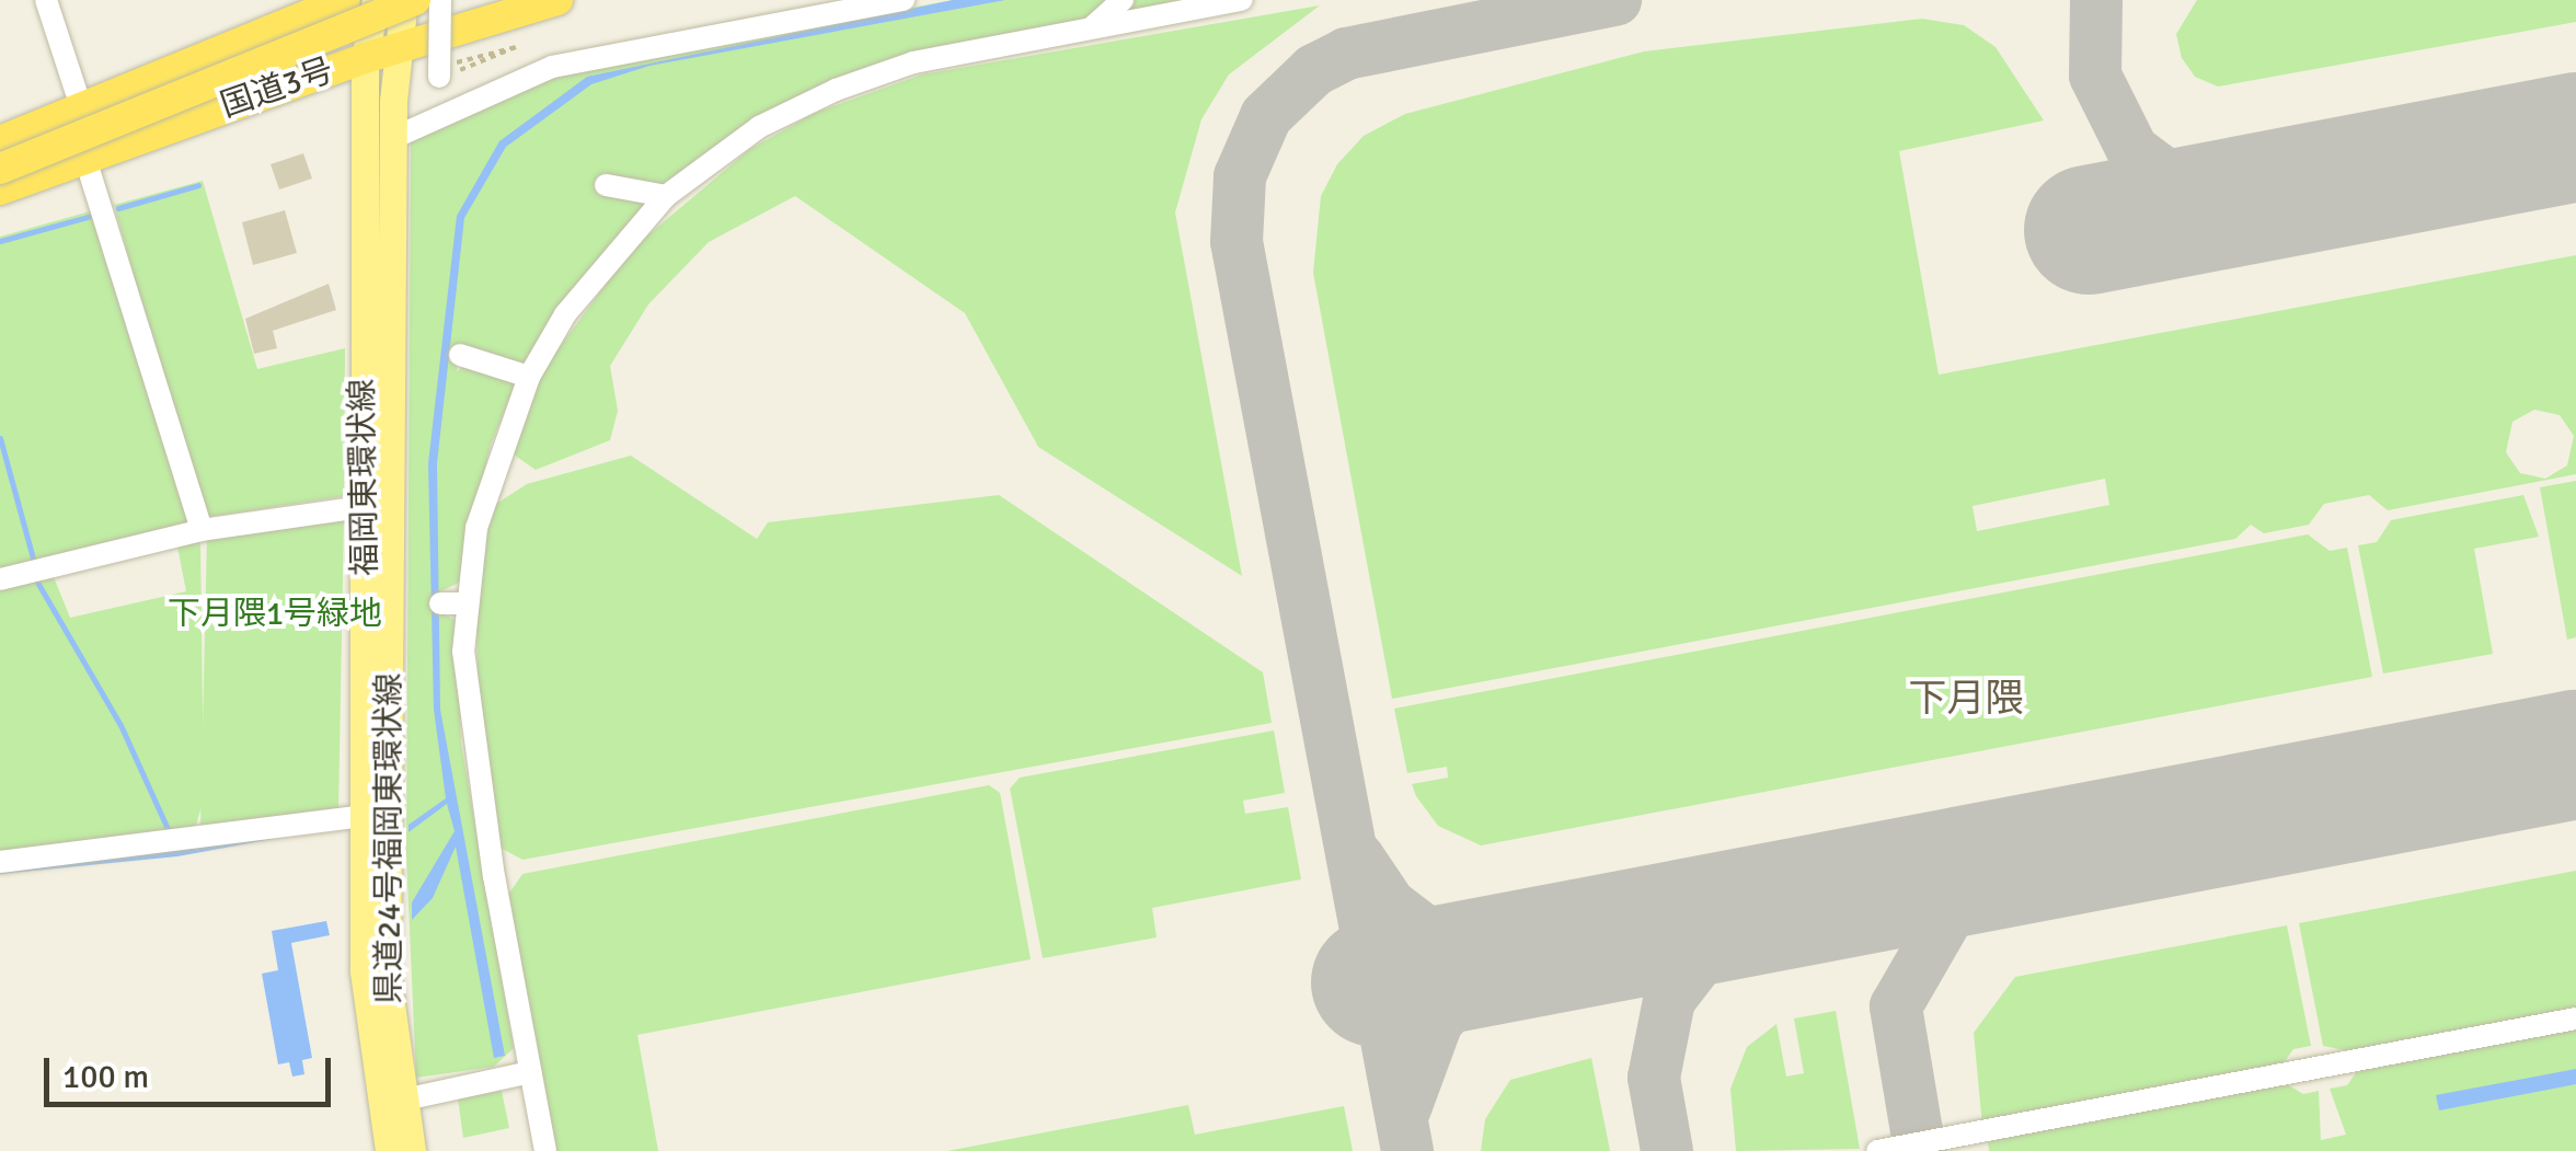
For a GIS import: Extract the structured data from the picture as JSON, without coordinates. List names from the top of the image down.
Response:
{
  "streets": {
    "highway": ["国道3号"],
    "main road": ["福岡東環状線", "県道24号福岡東環状線"]
  },
  "crossings": [
    ["国道3号", "福岡東環状線"],
    ["国道3号", "県道24号福岡東環状線"]
  ],
  "districts": ["下月隈"],
  "parks": ["下月隈1号緑地"],
  "scale_bar": "100 m"
}
